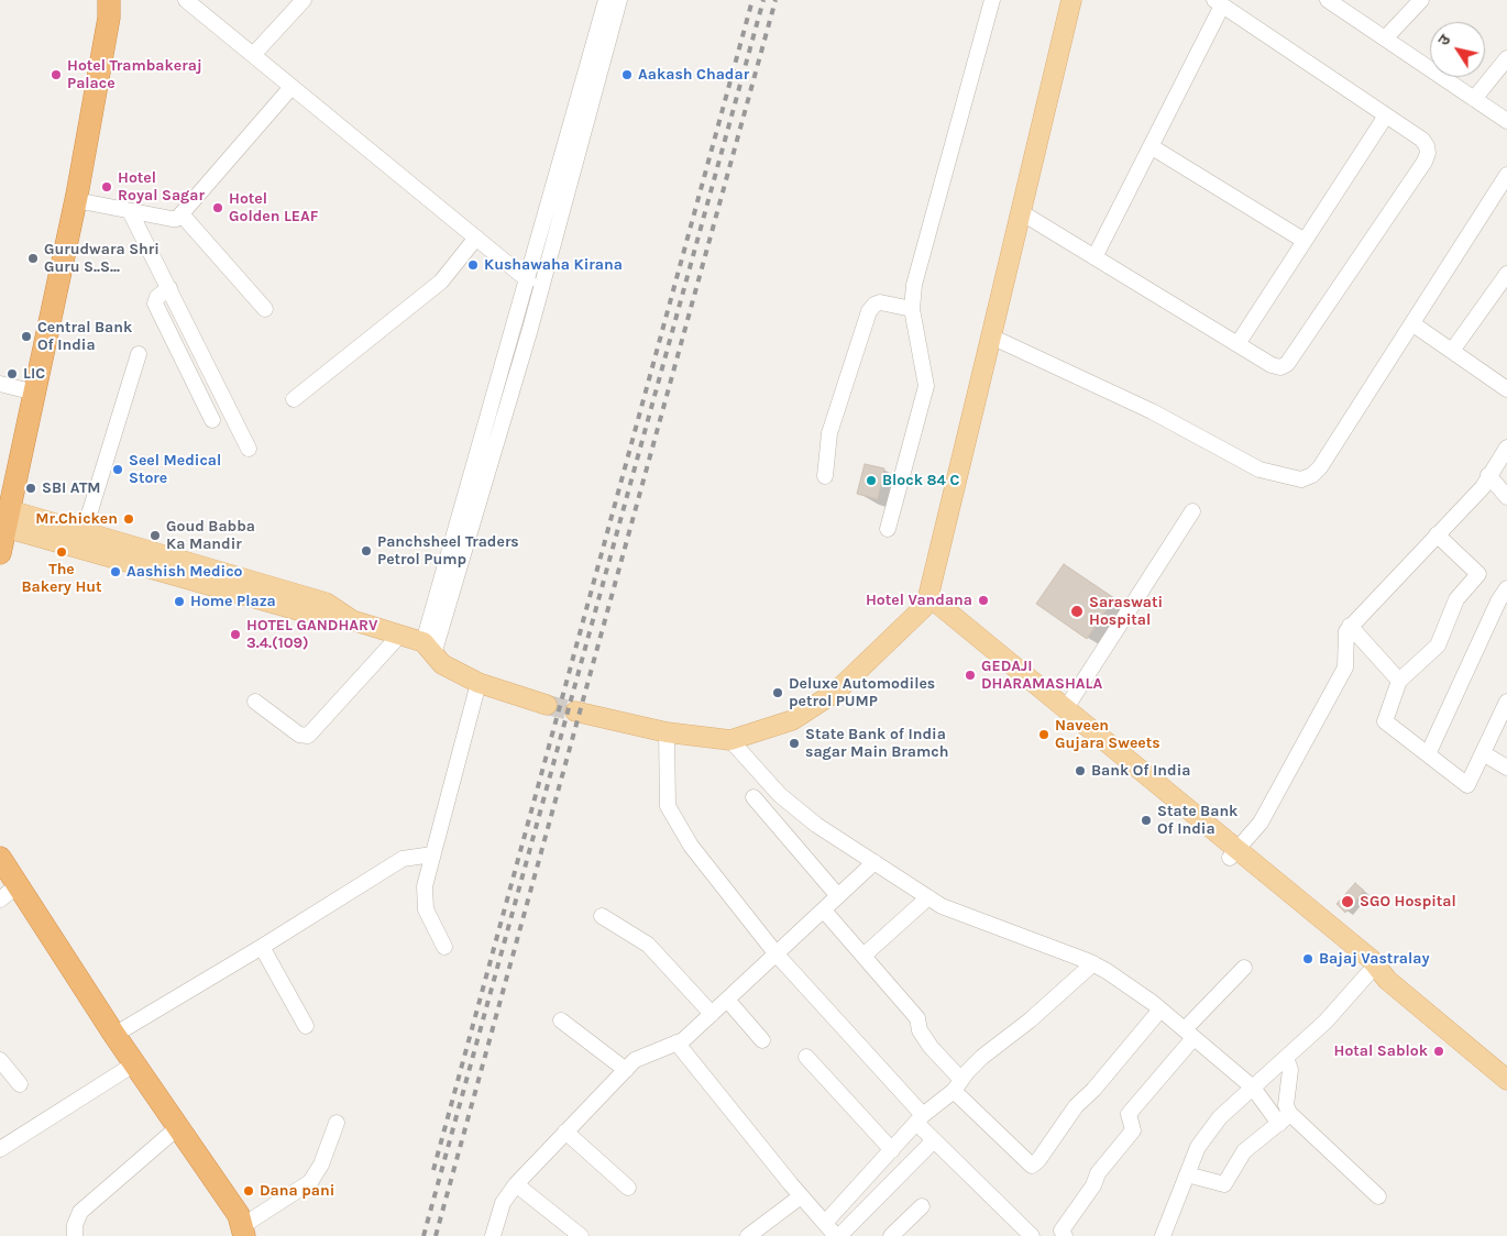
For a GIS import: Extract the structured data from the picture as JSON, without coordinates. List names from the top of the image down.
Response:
{
  "places": [
    "Hotel Trambakeraj Palace",
    "Aakash Chadar",
    "Hotel Royal Sagar",
    "Hotel Golden LEAF",
    "Gurudwara Shri Guru S..S...",
    "Kushawaha Kirana",
    "Central Bank Of India",
    "LIC",
    "Seel Medical Store",
    "Block 84 C",
    "SBI ATM",
    "Mr.Chicken",
    "Goud Babba Ka Mandir",
    "Panchsheel Traders Petrol Pump",
    "The Bakery Hut",
    "Aashish Medico",
    "Hotel Vandana",
    "Home Plaza",
    "Saraswati Hospital",
    "HOTEL GANDHARV 3.4.(109)",
    "GEDAJI DHARAMASHALA",
    "Deluxe Automodiles petrol PUMP",
    "Naveen Gujara Sweets",
    "State Bank of India sagar Main Bramch",
    "Bank Of India",
    "State Bank Of India",
    "SGO Hospital",
    "Bajaj Vastralay",
    "Hotal Sablok",
    "Dana pani"
  ],
  "north": "top left"
}
